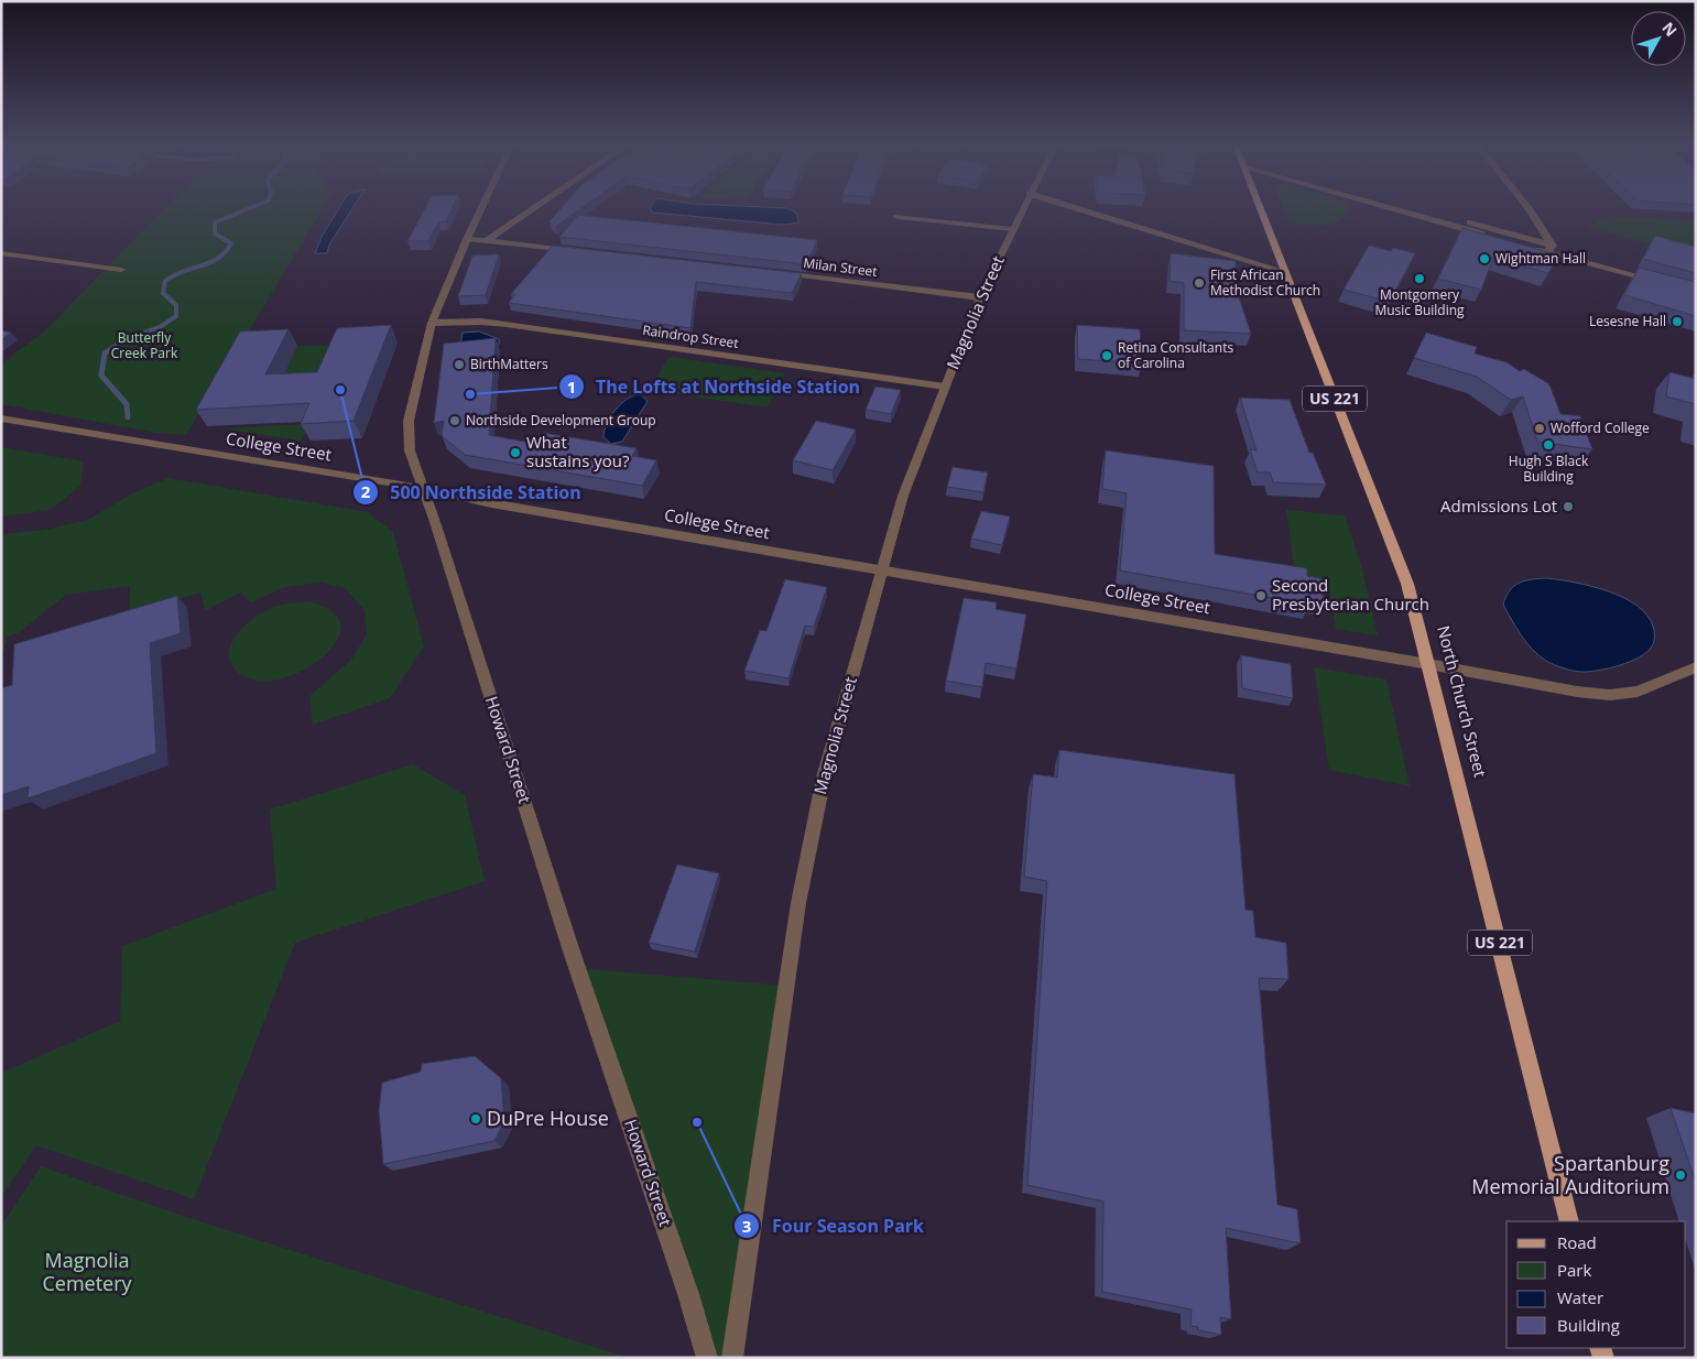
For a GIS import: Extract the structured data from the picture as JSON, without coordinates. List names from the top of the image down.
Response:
{
  "streets": {
    "main road": ["US 221", "North Church Street"],
    "street": [
      "Milan Street",
      "Magnolia Street",
      "Raindrop Street",
      "College Street",
      "Howard Street"
    ]
  },
  "crossings": [
    ["Milan Street", "Magnolia Street"],
    ["Magnolia Street", "Raindrop Street"],
    ["Magnolia Street", "College Street"],
    ["Raindrop Street", "Howard Street"],
    ["College Street", "North Church Street"],
    ["College Street", "Howard Street"]
  ],
  "parks": ["Butterfly Creek Park", "Magnolia Cemetery"],
  "places": [
    "Wightman Hall",
    "Montgomery Music Building",
    "First African Methodist Church",
    "Lesesne Hall",
    "Retina Consultants of Carolina",
    "BirthMatters",
    "500 Northside Station",
    "The Lofts at Northside Station",
    "Northside Development Group",
    "Wofford College",
    "Hugh S Black Building",
    "What sustains you?",
    "Admissions Lot",
    "Second Presbyterian Church",
    "DuPre House",
    "Four Season Park",
    "Spartanburg Memorial Auditorium"
  ],
  "legend": [
    "Road",
    "Park",
    "Water",
    "Building"
  ],
  "north": "top right"
}
